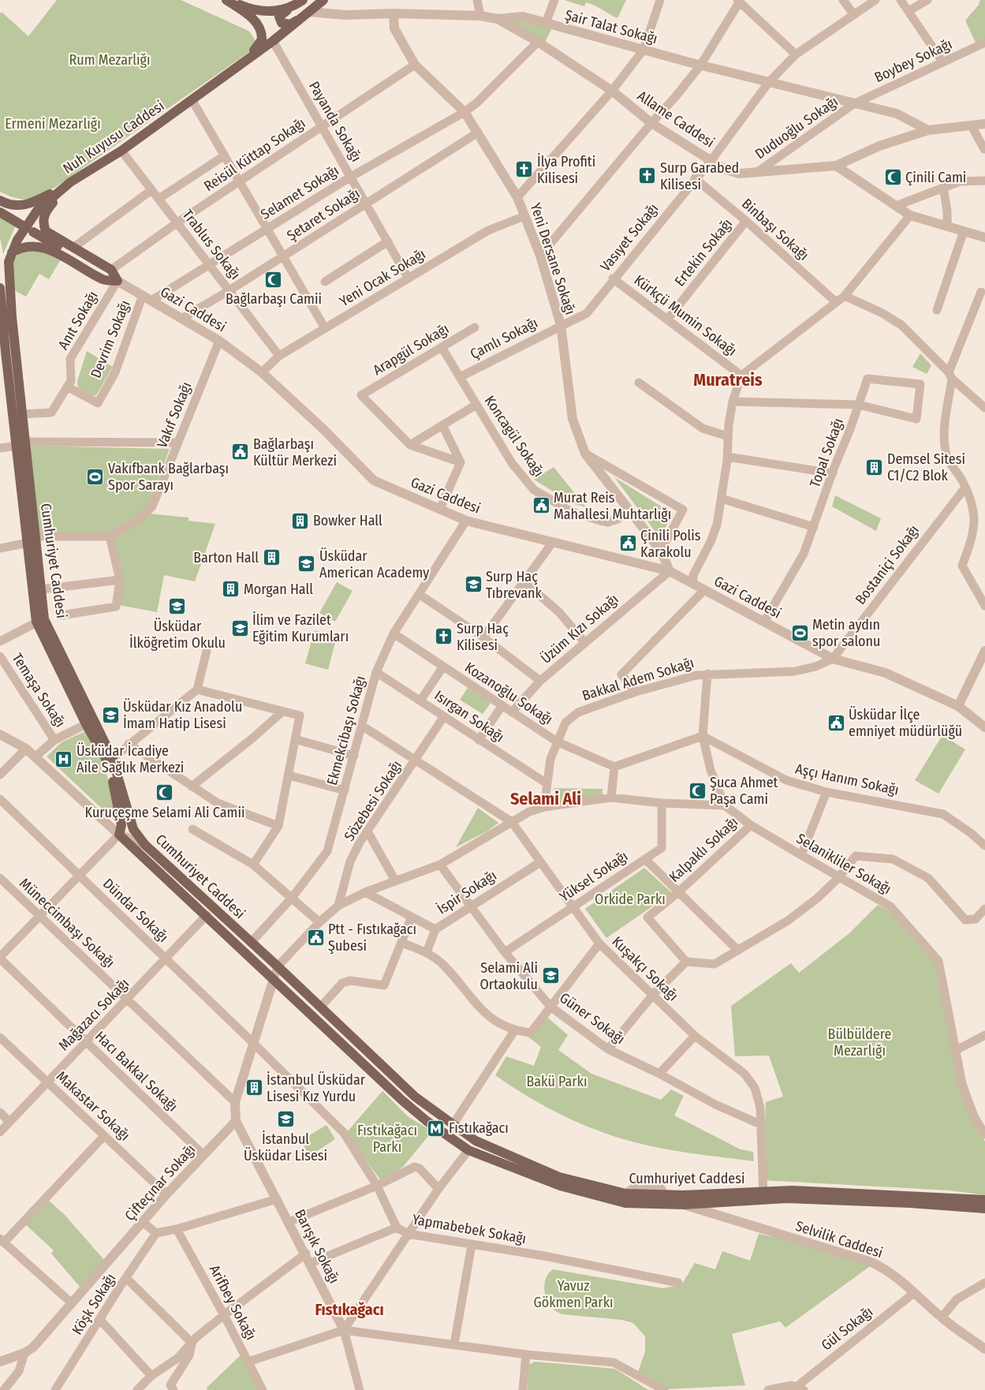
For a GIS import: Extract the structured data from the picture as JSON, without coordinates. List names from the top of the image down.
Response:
{
  "streets": {
    "main road": ["Nuh Kuyusu Caddesi", "Cumhuriyet Caddesi"],
    "street": [
      "Şair Talat Sokağı",
      "Boybey Sokağı",
      "Allame Caddesi",
      "Payanda Sokağı",
      "Duduoğlu Sokağı",
      "Reisül Küttap Sokağı",
      "Selamet Sokağı",
      "Şetaret Sokağı",
      "Binbaşı Sokağı",
      "Vasıyet Sokağı",
      "Trablus Sokağı",
      "Ertekin Sokağı",
      "Yeni Dersane Sokağı",
      "Yeni Ocak Sokağı",
      "Gazi Caddesi",
      "Kürkçü Mumin Sokağı",
      "Anıt Sokağı",
      "Çamlı Sokağı",
      "Devrim Sokağı",
      "Arapgül Sokağı",
      "Vakıf Sokağı",
      "Koncagül Sokağı",
      "Topal Sokağı",
      "Bostaniçi Sokağı",
      "Üzüm Kızı Sokağı",
      "Bakkal Adem Sokağı",
      "Temaşa Sokağı",
      "Kozanoğlu Sokağı",
      "Isırgan Sokağı",
      "Ekmekcibaşı Sokağı",
      "Aşçı Hanım Sokağı",
      "Sözebesi Sokağı",
      "Kalpaklı Sokağı",
      "Selanikliler Sokağı",
      "Yüksel Sokağı",
      "İspir Sokağı",
      "Dündar Sokağı",
      "Müneccimbaşı Sokağı",
      "Kuşakçı Sokağı",
      "Mağazacı Sokağı",
      "Güner Sokağı",
      "Hacı Bakkal Sokağı",
      "Makastar Sokağı",
      "Çifteçınar Sokağı",
      "Yapmabebek Sokağı",
      "Selvilik Caddesi",
      "Barışık Sokağı",
      "Arifbey Sokağı",
      "Köşk Sokağı",
      "Gül Sokağı"
    ]
  },
  "crossings": [
    ["Şair Talat Sokağı", "Boybey Sokağı"],
    ["Şair Talat Sokağı", "Allame Caddesi"],
    ["Şair Talat Sokağı", "Duduoğlu Sokağı"],
    ["Şair Talat Sokağı", "Vasıyet Sokağı"],
    ["Şair Talat Sokağı", "Yeni Dersane Sokağı"],
    ["Boybey Sokağı", "Duduoğlu Sokağı"],
    ["Allame Caddesi", "Duduoğlu Sokağı"],
    ["Allame Caddesi", "Selamet Sokağı"],
    ["Allame Caddesi", "Vasıyet Sokağı"],
    ["Payanda Sokağı", "Reisül Küttap Sokağı"],
    ["Payanda Sokağı", "Selamet Sokağı"],
    ["Payanda Sokağı", "Şetaret Sokağı"],
    ["Payanda Sokağı", "Yeni Ocak Sokağı"],
    ["Nuh Kuyusu Caddesi", "Trablus Sokağı"],
    ["Nuh Kuyusu Caddesi", "Cumhuriyet Caddesi"],
    ["Reisül Küttap Sokağı", "Trablus Sokağı"],
    ["Reisül Küttap Sokağı", "Yeni Dersane Sokağı"],
    ["Selamet Sokağı", "Trablus Sokağı"],
    ["Selamet Sokağı", "Yeni Dersane Sokağı"],
    ["Selamet Sokağı", "Gazi Caddesi"],
    ["Selamet Sokağı", "Devrim Sokağı"],
    ["Şetaret Sokağı", "Trablus Sokağı"],
    ["Şetaret Sokağı", "Yeni Dersane Sokağı"],
    ["Şetaret Sokağı", "Gazi Caddesi"],
    ["Binbaşı Sokağı", "Vasıyet Sokağı"],
    ["Binbaşı Sokağı", "Ertekin Sokağı"],
    ["Vasıyet Sokağı", "Yeni Dersane Sokağı"],
    ["Vasıyet Sokağı", "Kürkçü Mumin Sokağı"],
    ["Vasıyet Sokağı", "Çamlı Sokağı"],
    ["Trablus Sokağı", "Yeni Ocak Sokağı"],
    ["Ertekin Sokağı", "Kürkçü Mumin Sokağı"],
    ["Yeni Dersane Sokağı", "Yeni Ocak Sokağı"],
    ["Yeni Dersane Sokağı", "Gazi Caddesi"],
    ["Yeni Dersane Sokağı", "Çamlı Sokağı"],
    ["Yeni Dersane Sokağı", "Koncagül Sokağı"],
    ["Yeni Dersane Sokağı", "Üzüm Kızı Sokağı"],
    ["Yeni Ocak Sokağı", "Gazi Caddesi"],
    ["Gazi Caddesi", "Anıt Sokağı"],
    ["Gazi Caddesi", "Devrim Sokağı"],
    ["Gazi Caddesi", "Vakıf Sokağı"],
    ["Gazi Caddesi", "Topal Sokağı"],
    ["Gazi Caddesi", "Bostaniçi Sokağı"],
    ["Gazi Caddesi", "Üzüm Kızı Sokağı"],
    ["Gazi Caddesi", "Bakkal Adem Sokağı"],
    ["Gazi Caddesi", "Ekmekcibaşı Sokağı"],
    ["Anıt Sokağı", "Devrim Sokağı"],
    ["Anıt Sokağı", "Cumhuriyet Caddesi"],
    ["Çamlı Sokağı", "Koncagül Sokağı"],
    ["Arapgül Sokağı", "Koncagül Sokağı"],
    ["Vakıf Sokağı", "Cumhuriyet Caddesi"],
    ["Cumhuriyet Caddesi", "Ekmekcibaşı Sokağı"],
    ["Cumhuriyet Caddesi", "Mağazacı Sokağı"],
    ["Cumhuriyet Caddesi", "Selvilik Caddesi"],
    ["Bostaniçi Sokağı", "Bakkal Adem Sokağı"],
    ["Üzüm Kızı Sokağı", "Kozanoğlu Sokağı"],
    ["Bakkal Adem Sokağı", "Kozanoğlu Sokağı"],
    ["Bakkal Adem Sokağı", "Isırgan Sokağı"],
    ["Kozanoğlu Sokağı", "Ekmekcibaşı Sokağı"],
    ["Isırgan Sokağı", "Ekmekcibaşı Sokağı"],
    ["Isırgan Sokağı", "Sözebesi Sokağı"],
    ["Kalpaklı Sokağı", "Selanikliler Sokağı"],
    ["Yüksel Sokağı", "Kuşakçı Sokağı"],
    ["Yüksel Sokağı", "Güner Sokağı"],
    ["İspir Sokağı", "Kuşakçı Sokağı"],
    ["İspir Sokağı", "Güner Sokağı"],
    ["Dündar Sokağı", "Mağazacı Sokağı"],
    ["Dündar Sokağı", "Yapmabebek Sokağı"],
    ["Müneccimbaşı Sokağı", "Mağazacı Sokağı"],
    ["Kuşakçı Sokağı", "Güner Sokağı"],
    ["Mağazacı Sokağı", "Hacı Bakkal Sokağı"],
    ["Mağazacı Sokağı", "Makastar Sokağı"],
    ["Hacı Bakkal Sokağı", "Çifteçınar Sokağı"],
    ["Makastar Sokağı", "Çifteçınar Sokağı"],
    ["Çifteçınar Sokağı", "Barışık Sokağı"],
    ["Selvilik Caddesi", "Gül Sokağı"]
  ],
  "districts": ["Muratreis", "Selami Ali", "Fıstıkağacı"],
  "parks": [
    "Rum Mezarlığı",
    "Ermeni Mezarlığı",
    "Orkide Parkı",
    "Bülbüldere Mezarlığı",
    "Bakü Parkı",
    "Fıstıkağacı Parkı",
    "Yavuz Gökmen Parkı"
  ],
  "places": {
    "church": ["İlya Profiti Kilisesi", "Surp Garabed Kilisesi", "Surp Haç Kilisesi"],
    "mosque": [
      "Çinili Cami",
      "Bağlarbaşı Camii",
      "Şuca Ahmet Paşa Cami",
      "Kuruçeşme Selami Ali Camii"
    ],
    "public building": [
      "Bağlarbaşı Kültür Merkezi",
      "Murat Reis Mahallesi Muhtarlığı",
      "Çinili Polis Karakolu",
      "Üsküdar İlçe emniyet müdürlüğü",
      "Ptt - Fıstıkağacı Şubesi"
    ],
    "building": [
      "Demsel Sitesi C1/C2 Blok",
      "Bowker Hall",
      "Barton Hall",
      "Morgan Hall",
      "İstanbul Üsküdar Lisesi Kız Yurdu"
    ],
    "sports": ["Vakıfbank Bağlarbaşı Spor Sarayı", "Metin aydın spor salonu"],
    "school or university": [
      "Üsküdar American Academy",
      "Surp Haç Tıbrevank",
      "Üsküdar İlköğretim Okulu",
      "İlim ve Fazilet Eğitim Kurumları",
      "Üsküdar Kız Anadolu İmam Hatip Lisesi",
      "Selami Ali Ortaokulu",
      "İstanbul Üsküdar Lisesi"
    ],
    "hospital": ["Üsküdar İcadiye Aile Sağlık Merkezi"],
    "metro station": ["Fıstıkağacı"]
  }
}
